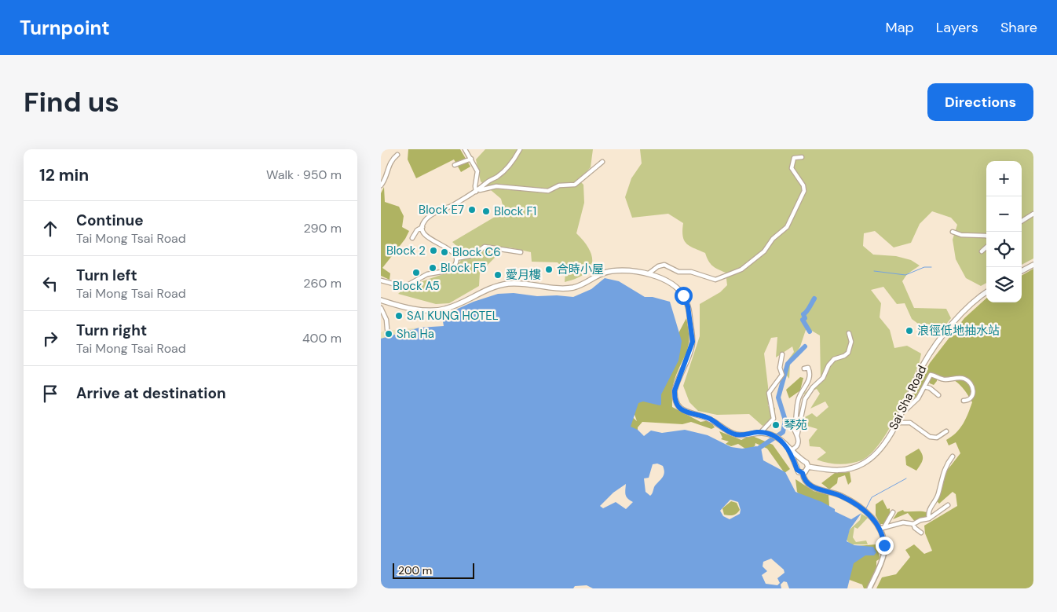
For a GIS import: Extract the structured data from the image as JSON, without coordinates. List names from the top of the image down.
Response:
{
  "streets": {
    "main road": ["Sai Sha Road"]
  },
  "places": [
    "Block E7",
    "Block F1",
    "Block 2",
    "Block C6",
    "Block F5",
    "合時小屋",
    "Block A5",
    "愛月樓",
    "SAI KUNG HOTEL",
    "浪徑低地抽水站",
    "Sha Ha",
    "琴苑"
  ],
  "scale_bar": "200 m",
  "page": {
    "header": "Turnpoint",
    "nav": ["Map", "Layers", "Share"],
    "buttons": "Directions",
    "title": "Find us",
    "heading": ["12 min", "Walk · 950 m"],
    "map_buttons": ["+", "−"],
    "list": [
      ["Continue", "Tai Mong Tsai Road", "290 m"],
      ["Turn left", "Tai Mong Tsai Road", "260 m"],
      ["Turn right", "Tai Mong Tsai Road", "400 m"],
      "Arrive at destination"
    ],
    "scale": "200 m"
  }
}
